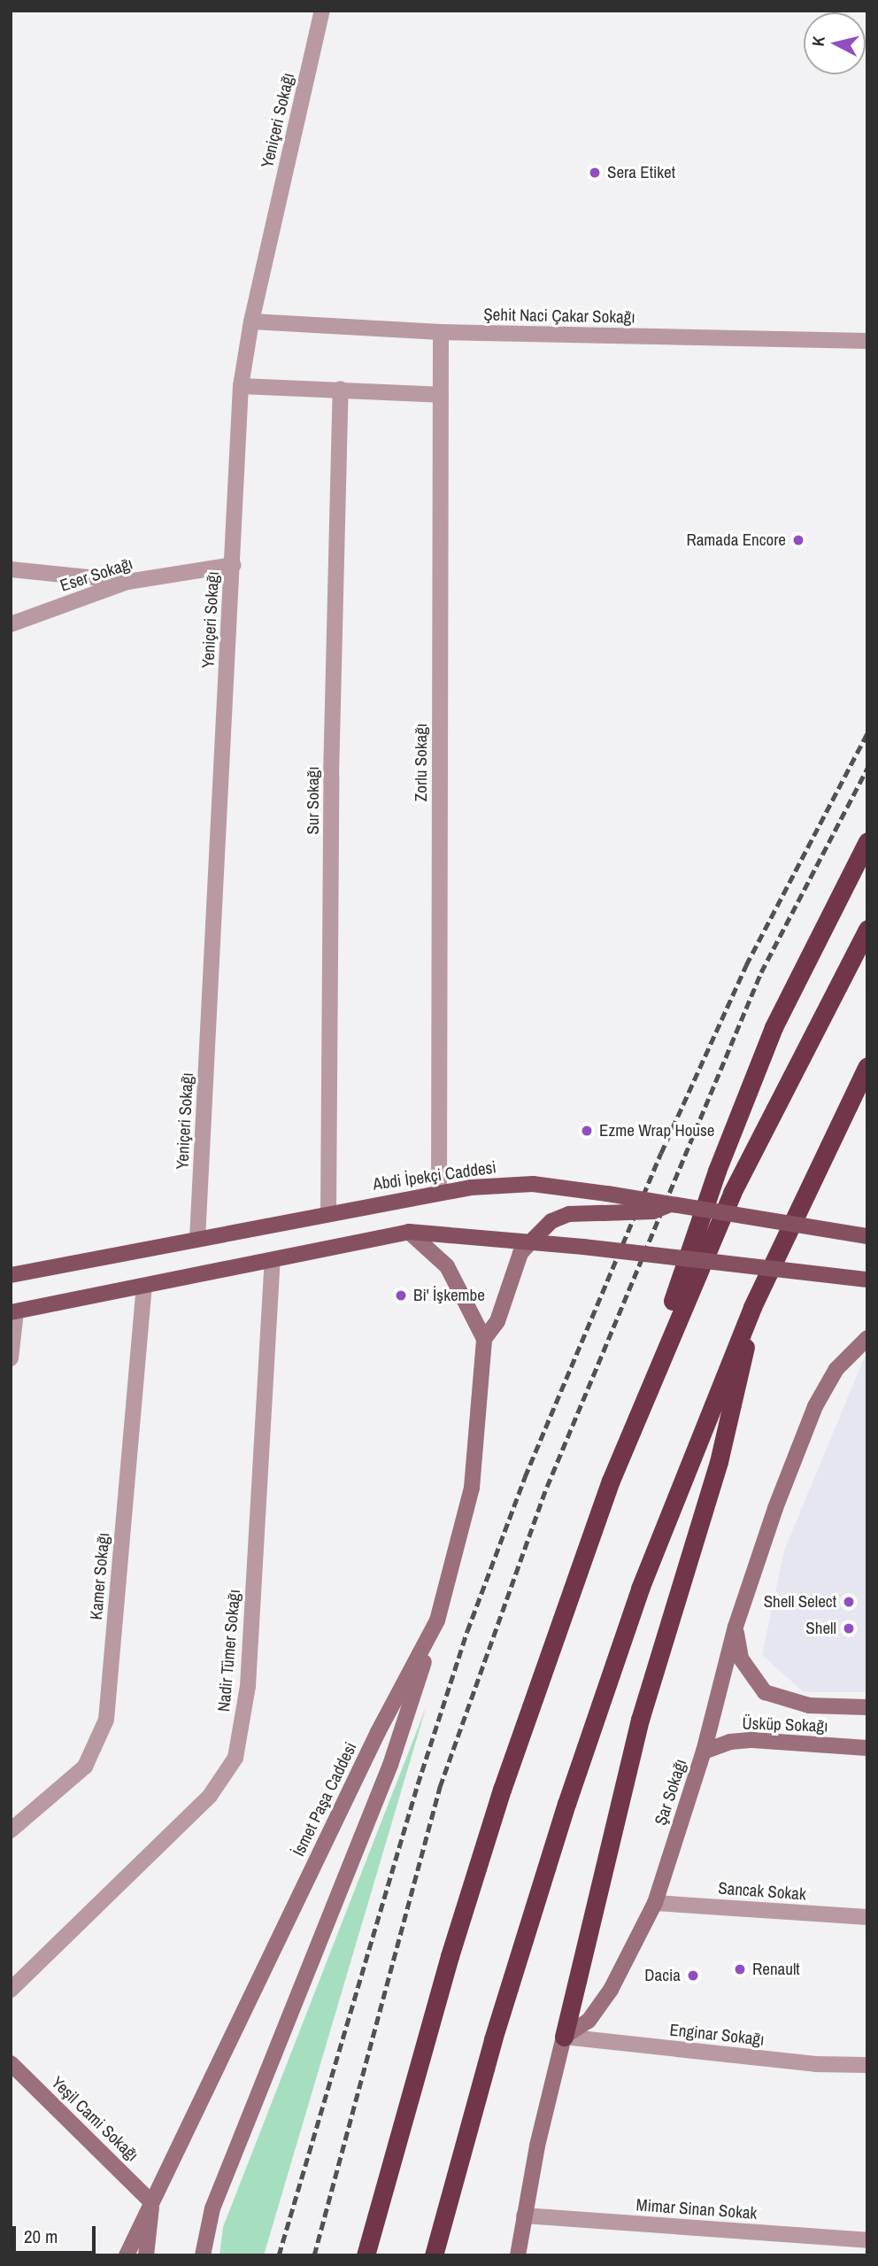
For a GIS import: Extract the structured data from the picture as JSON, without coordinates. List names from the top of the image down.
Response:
{
  "streets": {
    "main road": ["Abdi İpekçi Caddesi"],
    "street": [
      "Yeniçeri Sokağı",
      "Şehit Naci Çakar Sokağı",
      "Eser Sokağı",
      "Zorlu Sokağı",
      "Sur Sokağı",
      "Kamer Sokağı",
      "Nadir Tümer Sokağı",
      "Üsküp Sokağı",
      "Şar Sokağı",
      "İsmet Paşa Caddesi",
      "Sancak Sokak",
      "Enginar Sokağı",
      "Yeşil Cami Sokağı",
      "Mimar Sinan Sokak"
    ]
  },
  "crossings": [
    ["Yeniçeri Sokağı", "Şehit Naci Çakar Sokağı"],
    ["Yeniçeri Sokağı", "Eser Sokağı"],
    ["Yeniçeri Sokağı", "Abdi İpekçi Caddesi"],
    ["Şehit Naci Çakar Sokağı", "Zorlu Sokağı"],
    ["Zorlu Sokağı", "Abdi İpekçi Caddesi"],
    ["Sur Sokağı", "Abdi İpekçi Caddesi"],
    ["Üsküp Sokağı", "Şar Sokağı"],
    ["Şar Sokağı", "Sancak Sokak"],
    ["Şar Sokağı", "Enginar Sokağı"],
    ["İsmet Paşa Caddesi", "Yeşil Cami Sokağı"]
  ],
  "places": [
    "Sera Etiket",
    "Ramada Encore",
    "Ezme Wrap House",
    "Bi' İşkembe",
    "Shell Select",
    "Shell",
    "Renault",
    "Dacia"
  ],
  "scale_bar": "20 m",
  "north": "left"
}
